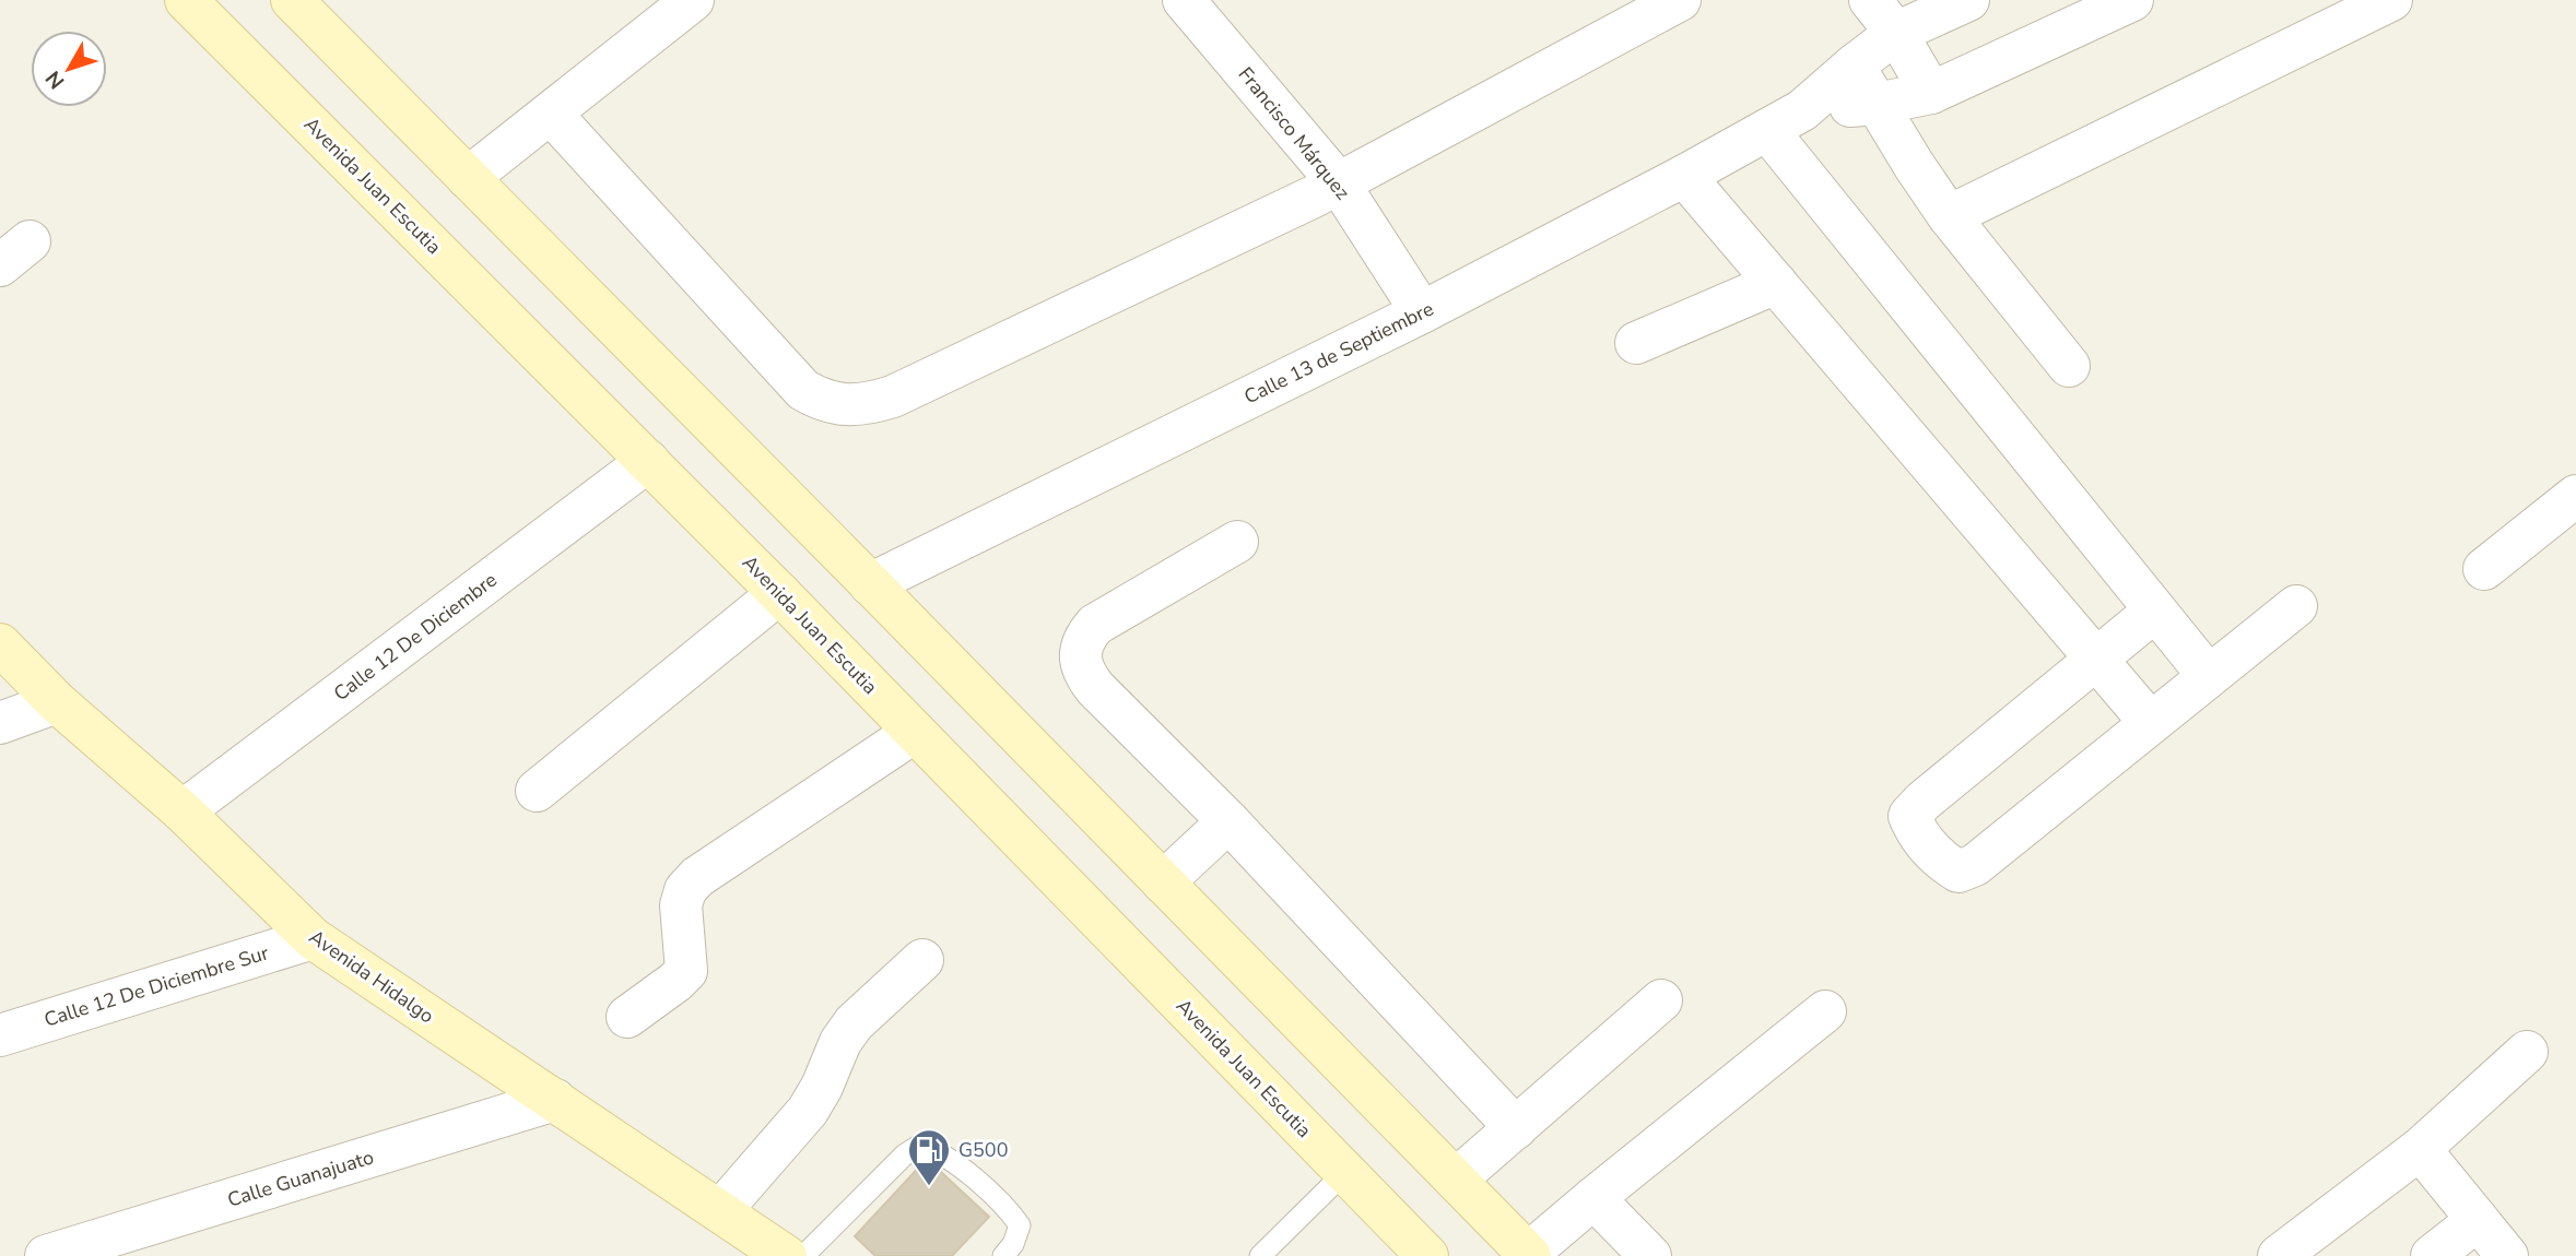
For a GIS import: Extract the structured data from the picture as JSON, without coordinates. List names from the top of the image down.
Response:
{
  "streets": {
    "main road": ["Avenida Juan Escutia", "Avenida Hidalgo"],
    "street": [
      "Francisco Márquez",
      "Calle 13 de Septiembre",
      "Calle 12 De Diciembre",
      "Calle 12 De Diciembre Sur",
      "Calle Guanajuato"
    ]
  },
  "crossings": [
    ["Francisco Márquez", "Calle 13 de Septiembre"],
    ["Avenida Juan Escutia", "Calle 12 De Diciembre"],
    ["Calle 12 De Diciembre", "Avenida Hidalgo"],
    ["Avenida Hidalgo", "Calle 12 De Diciembre Sur"],
    ["Avenida Hidalgo", "Calle Guanajuato"]
  ],
  "places": {
    "fuel station": ["G500"]
  },
  "north": "bottom left"
}
